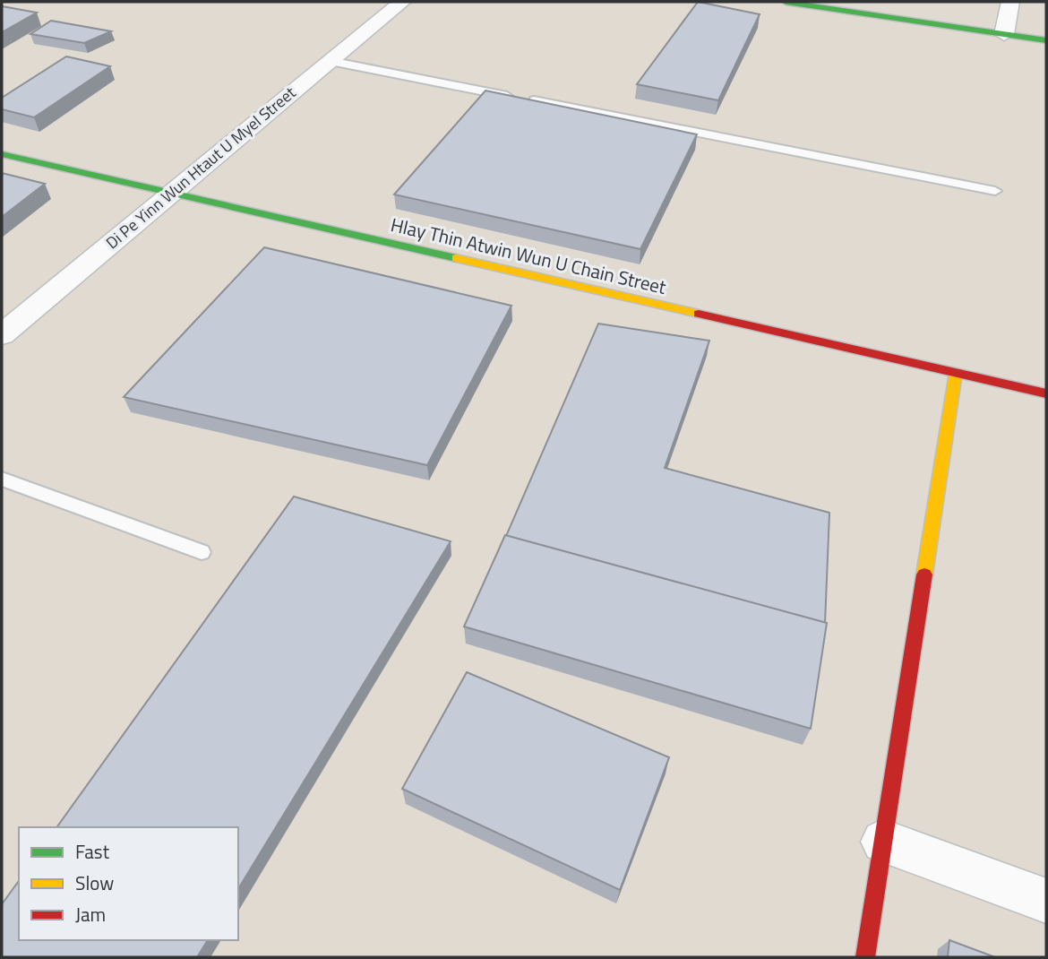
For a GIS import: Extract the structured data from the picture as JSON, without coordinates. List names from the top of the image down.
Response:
{
  "streets": {
    "street": ["Di Pe Yinn Wun Htaut U Myel Street", "Hlay Thin Atwin Wun U Chain Street"]
  },
  "crossings": [
    ["Di Pe Yinn Wun Htaut U Myel Street", "Hlay Thin Atwin Wun U Chain Street"]
  ],
  "legend": ["Fast", "Slow", "Jam"]
}
